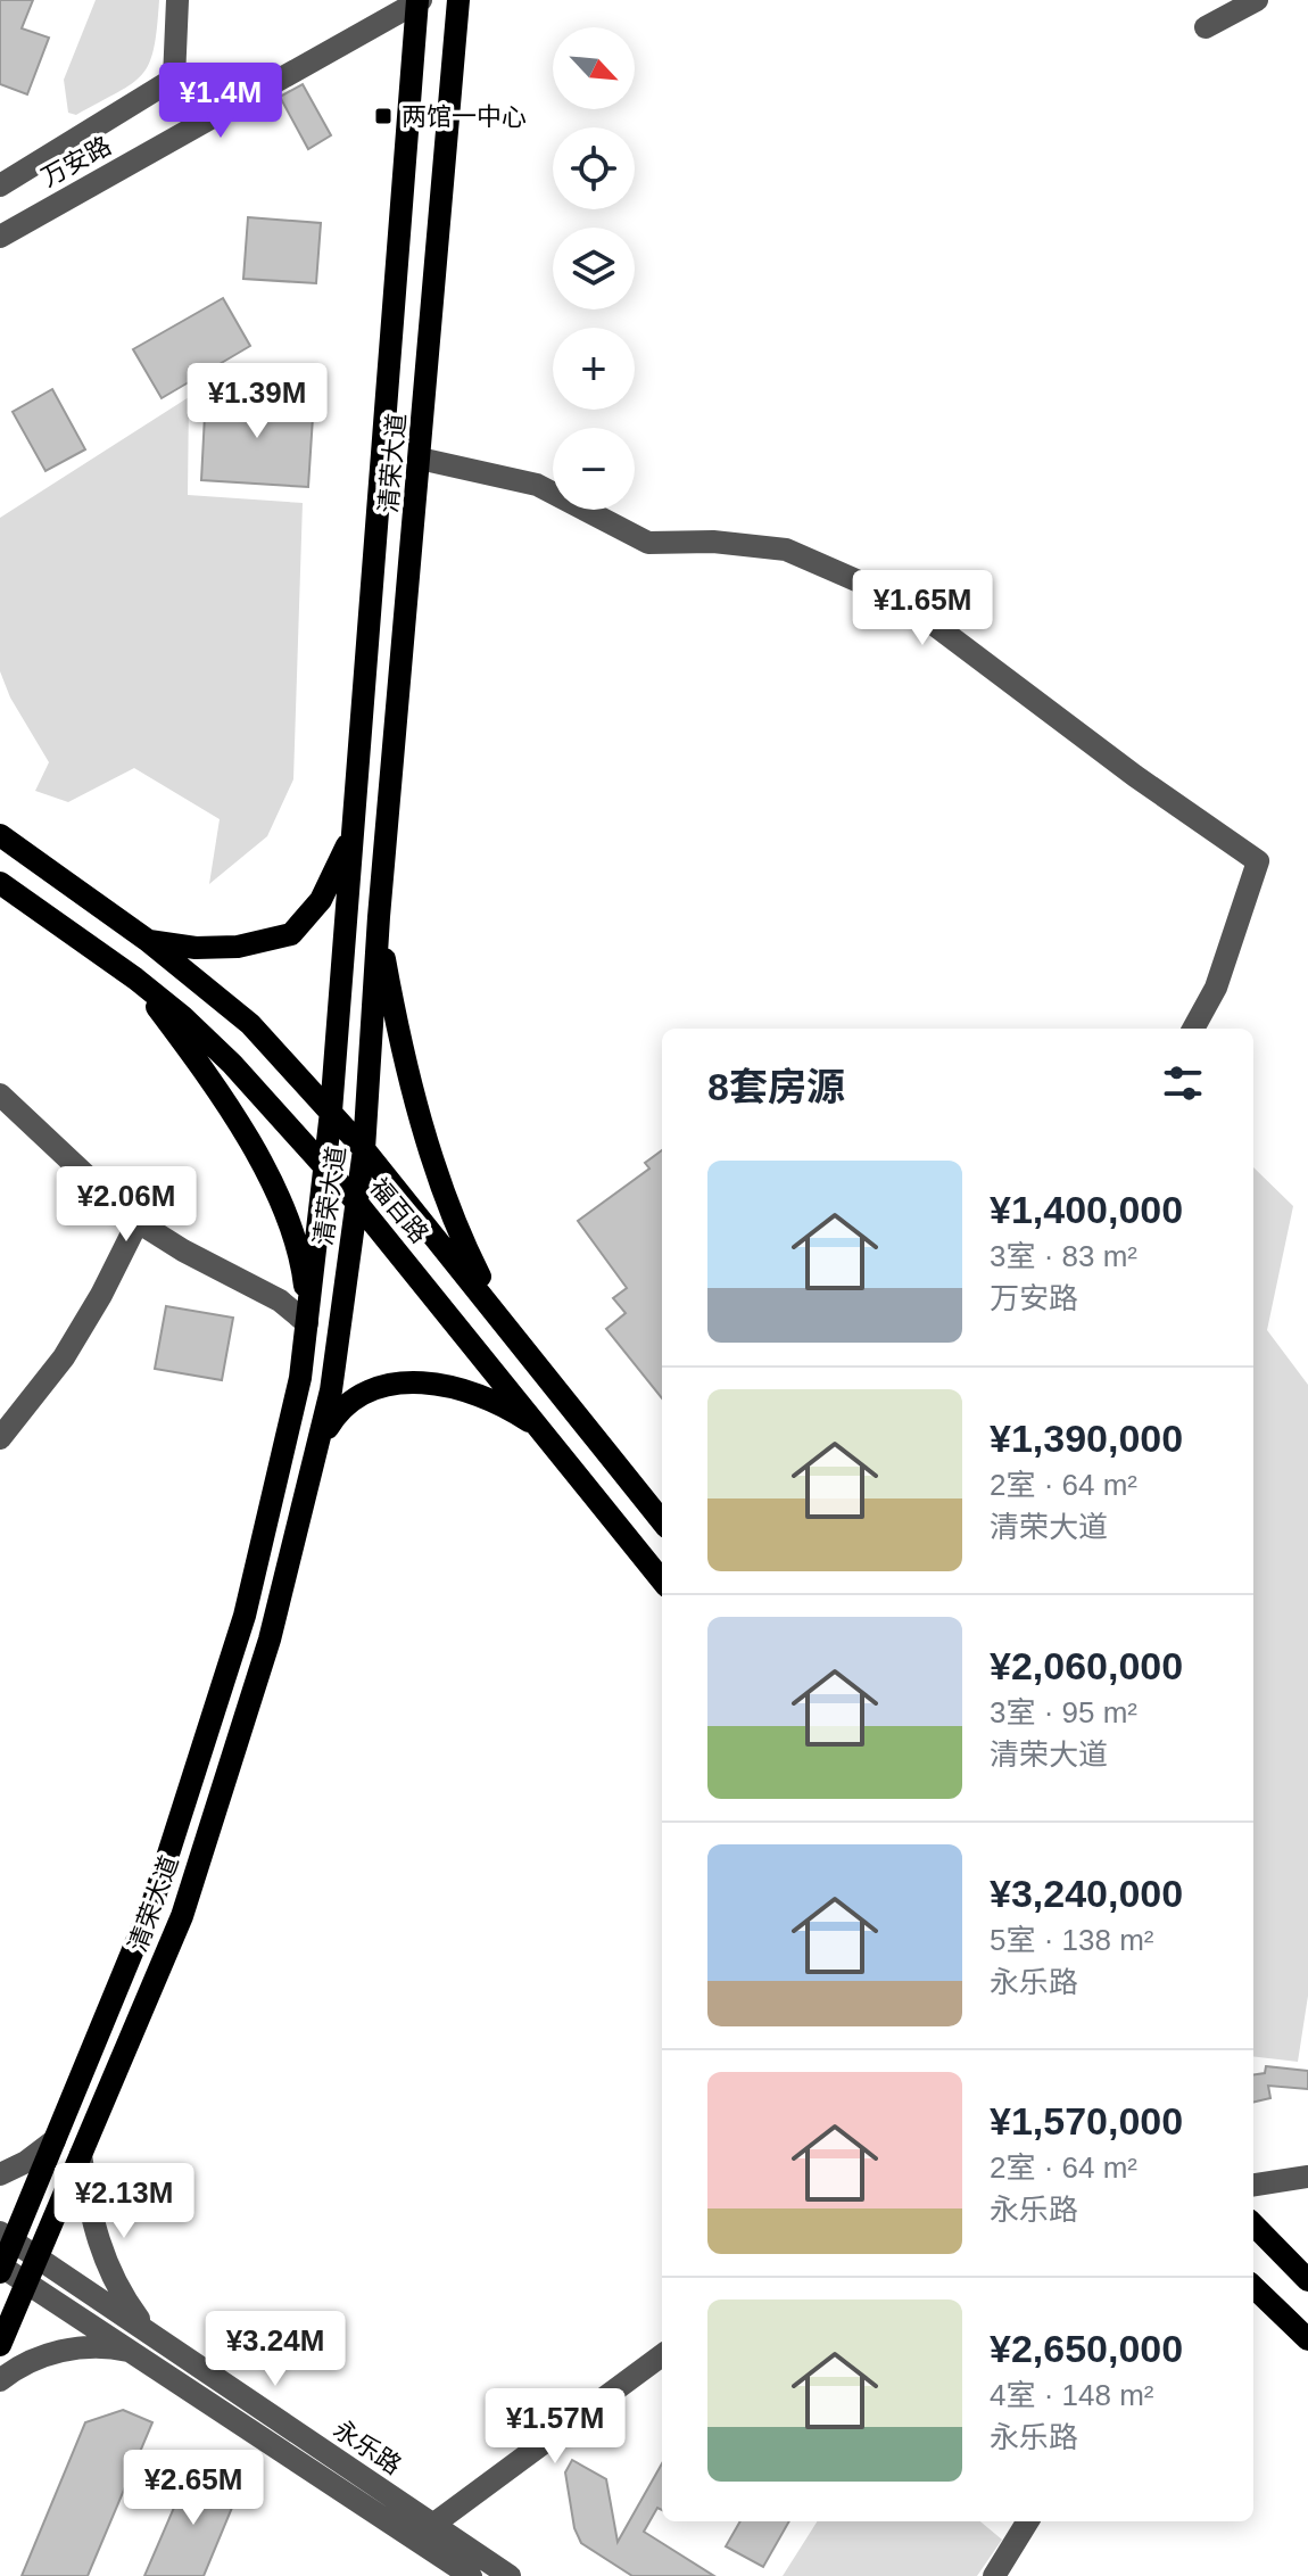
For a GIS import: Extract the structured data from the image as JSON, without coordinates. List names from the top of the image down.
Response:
{
  "streets": {
    "main road": ["清荣大道", "福百路"],
    "street": ["万安路", "永乐路"]
  },
  "crossings": [
    ["万安路", "清荣大道"],
    ["清荣大道", "福百路"],
    ["清荣大道", "永乐路"]
  ],
  "places": {
    "transit": ["两馆一中心"]
  },
  "north": "bottom right",
  "page": {
    "map_buttons": ["+", "−"],
    "price": [
      "¥1.4M",
      "¥1.39M",
      "¥1.65M",
      "¥2.06M",
      "¥2.13M",
      "¥3.24M",
      "¥1.57M",
      "¥2.65M"
    ],
    "heading": "8套房源",
    "list": [
      {
        "name": "¥1,400,000",
        "note": "3室 · 83 m² · 万安路"
      },
      {
        "name": "¥1,390,000",
        "note": "2室 · 64 m² · 清荣大道"
      },
      {
        "name": "¥2,060,000",
        "note": "3室 · 95 m² · 清荣大道"
      },
      {
        "name": "¥3,240,000",
        "note": "5室 · 138 m² · 永乐路"
      },
      {
        "name": "¥1,570,000",
        "note": "2室 · 64 m² · 永乐路"
      },
      {
        "name": "¥2,650,000",
        "note": "4室 · 148 m² · 永乐路"
      }
    ]
  }
}
